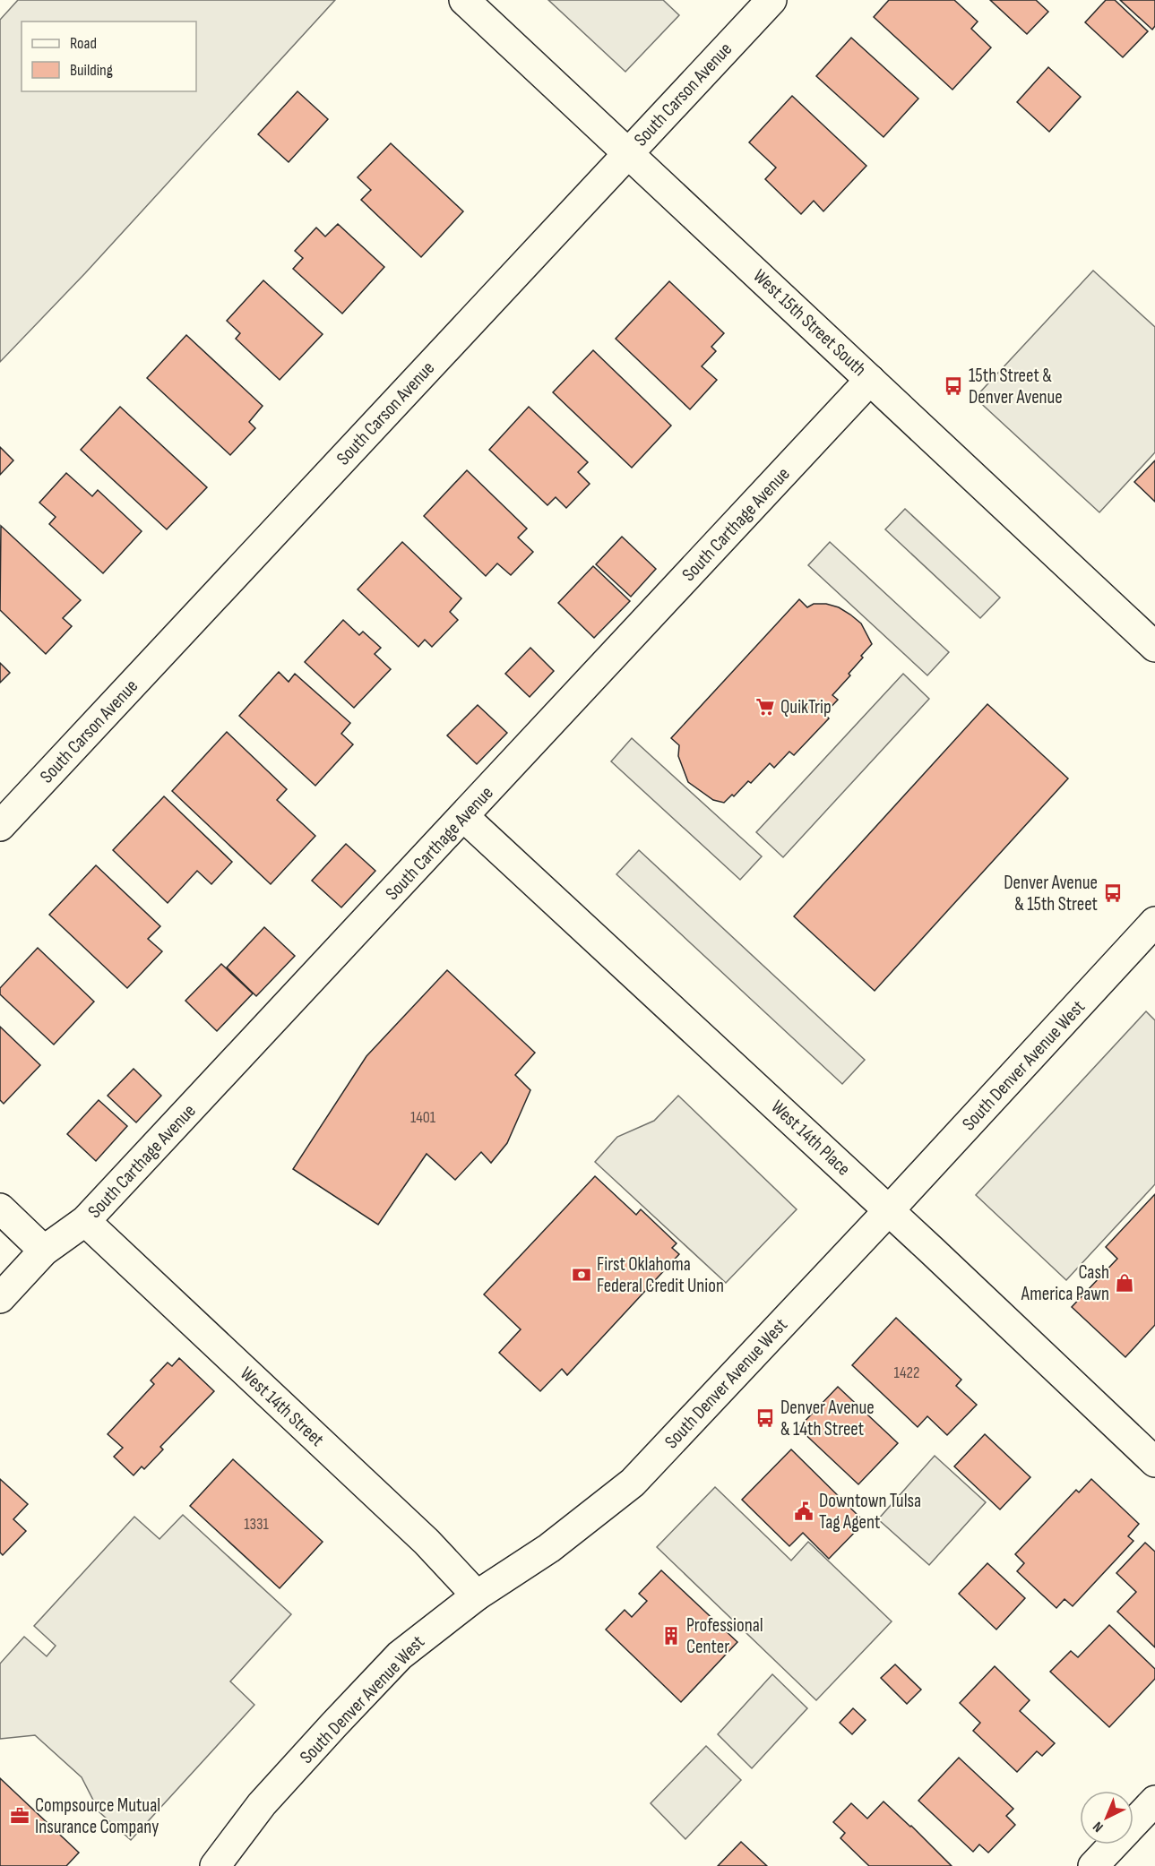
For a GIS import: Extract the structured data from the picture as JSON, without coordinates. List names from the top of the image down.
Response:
{
  "streets": {
    "street": [
      "South Carson Avenue",
      "West 15th Street South",
      "South Carthage Avenue",
      "South Denver Avenue West",
      "West 14th Place",
      "West 14th Street"
    ]
  },
  "crossings": [
    ["South Carson Avenue", "West 15th Street South"],
    ["West 15th Street South", "South Carthage Avenue"],
    ["South Carthage Avenue", "West 14th Place"],
    ["South Carthage Avenue", "West 14th Street"],
    ["South Denver Avenue West", "West 14th Place"],
    ["South Denver Avenue West", "West 14th Street"]
  ],
  "places": {
    "bus stop": ["15th Street & Denver Avenue", "Denver Avenue & 15th Street", "Denver Avenue & 14th Street"],
    "supermarket": ["QuikTrip"],
    "bank": ["First Oklahoma Federal Credit Union"],
    "shop": ["Cash America Pawn"],
    "public building": ["Downtown Tulsa Tag Agent"],
    "building": ["Professional Center"],
    "office": ["Compsource Mutual Insurance Company"]
  },
  "house_numbers": ["1401", "1422", "1331"],
  "legend": ["Road", "Building"],
  "north": "bottom left"
}
